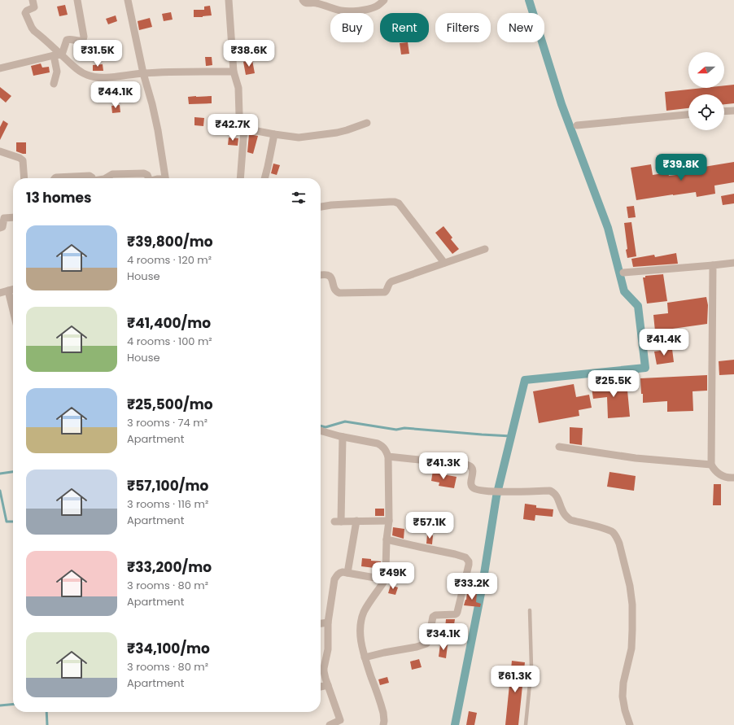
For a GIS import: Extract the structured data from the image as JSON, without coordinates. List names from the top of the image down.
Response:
{
  "north": "left",
  "page": {
    "chip": [
      "Buy",
      "Rent",
      "Filters",
      "New"
    ],
    "price": [
      "₹31.5K",
      "₹38.6K",
      "₹44.1K",
      "₹42.7K",
      "₹39.8K",
      "₹41.4K",
      "₹25.5K",
      "₹41.3K",
      "₹57.1K",
      "₹49K",
      "₹33.2K",
      "₹34.1K",
      "₹61.3K"
    ],
    "heading": "13 homes",
    "list": [
      {
        "name": "₹39,800/mo",
        "note": "4 rooms · 120 m² · House"
      },
      {
        "name": "₹41,400/mo",
        "note": "4 rooms · 100 m² · House"
      },
      {
        "name": "₹25,500/mo",
        "note": "3 rooms · 74 m² · Apartment"
      },
      {
        "name": "₹57,100/mo",
        "note": "3 rooms · 116 m² · Apartment"
      },
      {
        "name": "₹33,200/mo",
        "note": "3 rooms · 80 m² · Apartment"
      },
      {
        "name": "₹34,100/mo",
        "note": "3 rooms · 80 m² · Apartment"
      }
    ]
  }
}
